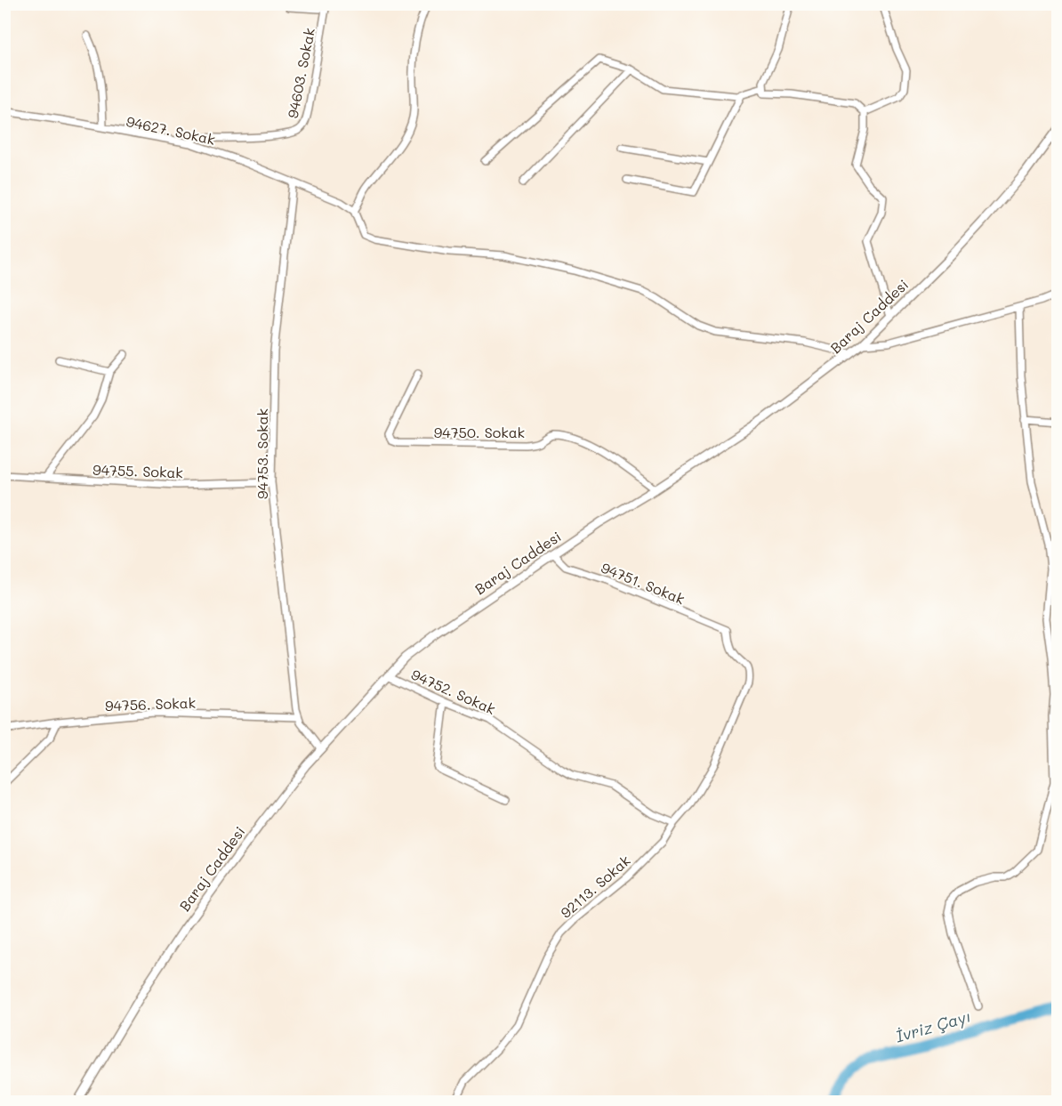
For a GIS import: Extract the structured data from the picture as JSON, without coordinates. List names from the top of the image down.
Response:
{
  "streets": {
    "main road": ["Baraj Caddesi"],
    "street": [
      "94603. Sokak",
      "94627. Sokak",
      "94750. Sokak",
      "94753. Sokak",
      "94755. Sokak",
      "94751. Sokak",
      "94752. Sokak",
      "94756. Sokak",
      "92113. Sokak"
    ]
  },
  "crossings": [
    ["94603. Sokak", "94627. Sokak"],
    ["94627. Sokak", "94753. Sokak"],
    ["Baraj Caddesi", "94750. Sokak"],
    ["Baraj Caddesi", "94753. Sokak"],
    ["Baraj Caddesi", "94751. Sokak"],
    ["Baraj Caddesi", "94752. Sokak"],
    ["94753. Sokak", "94755. Sokak"],
    ["94753. Sokak", "94756. Sokak"],
    ["94751. Sokak", "92113. Sokak"],
    ["94752. Sokak", "92113. Sokak"]
  ],
  "water": ["İvriz Çayı"]
}
